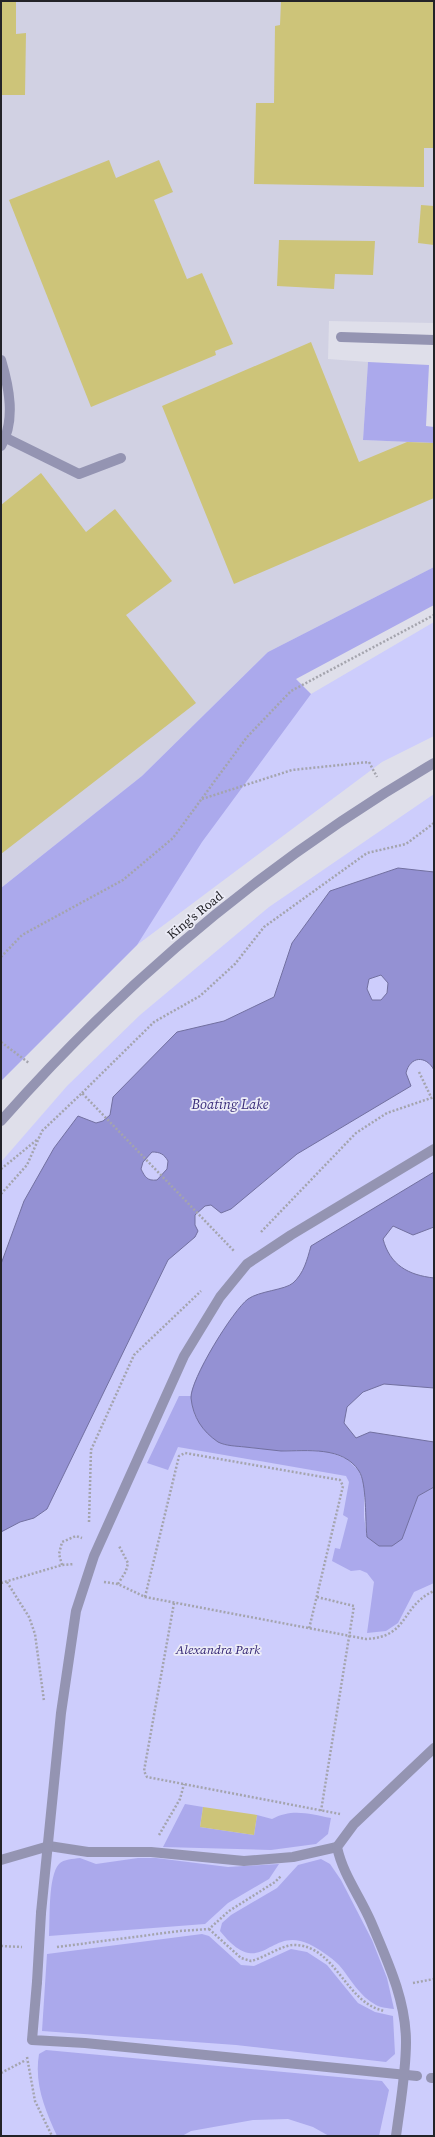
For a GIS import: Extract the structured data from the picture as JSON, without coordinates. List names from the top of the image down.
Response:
{
  "streets": {
    "street": ["King's Road"]
  },
  "water": ["Boating Lake"],
  "parks": ["Alexandra Park"]
}
